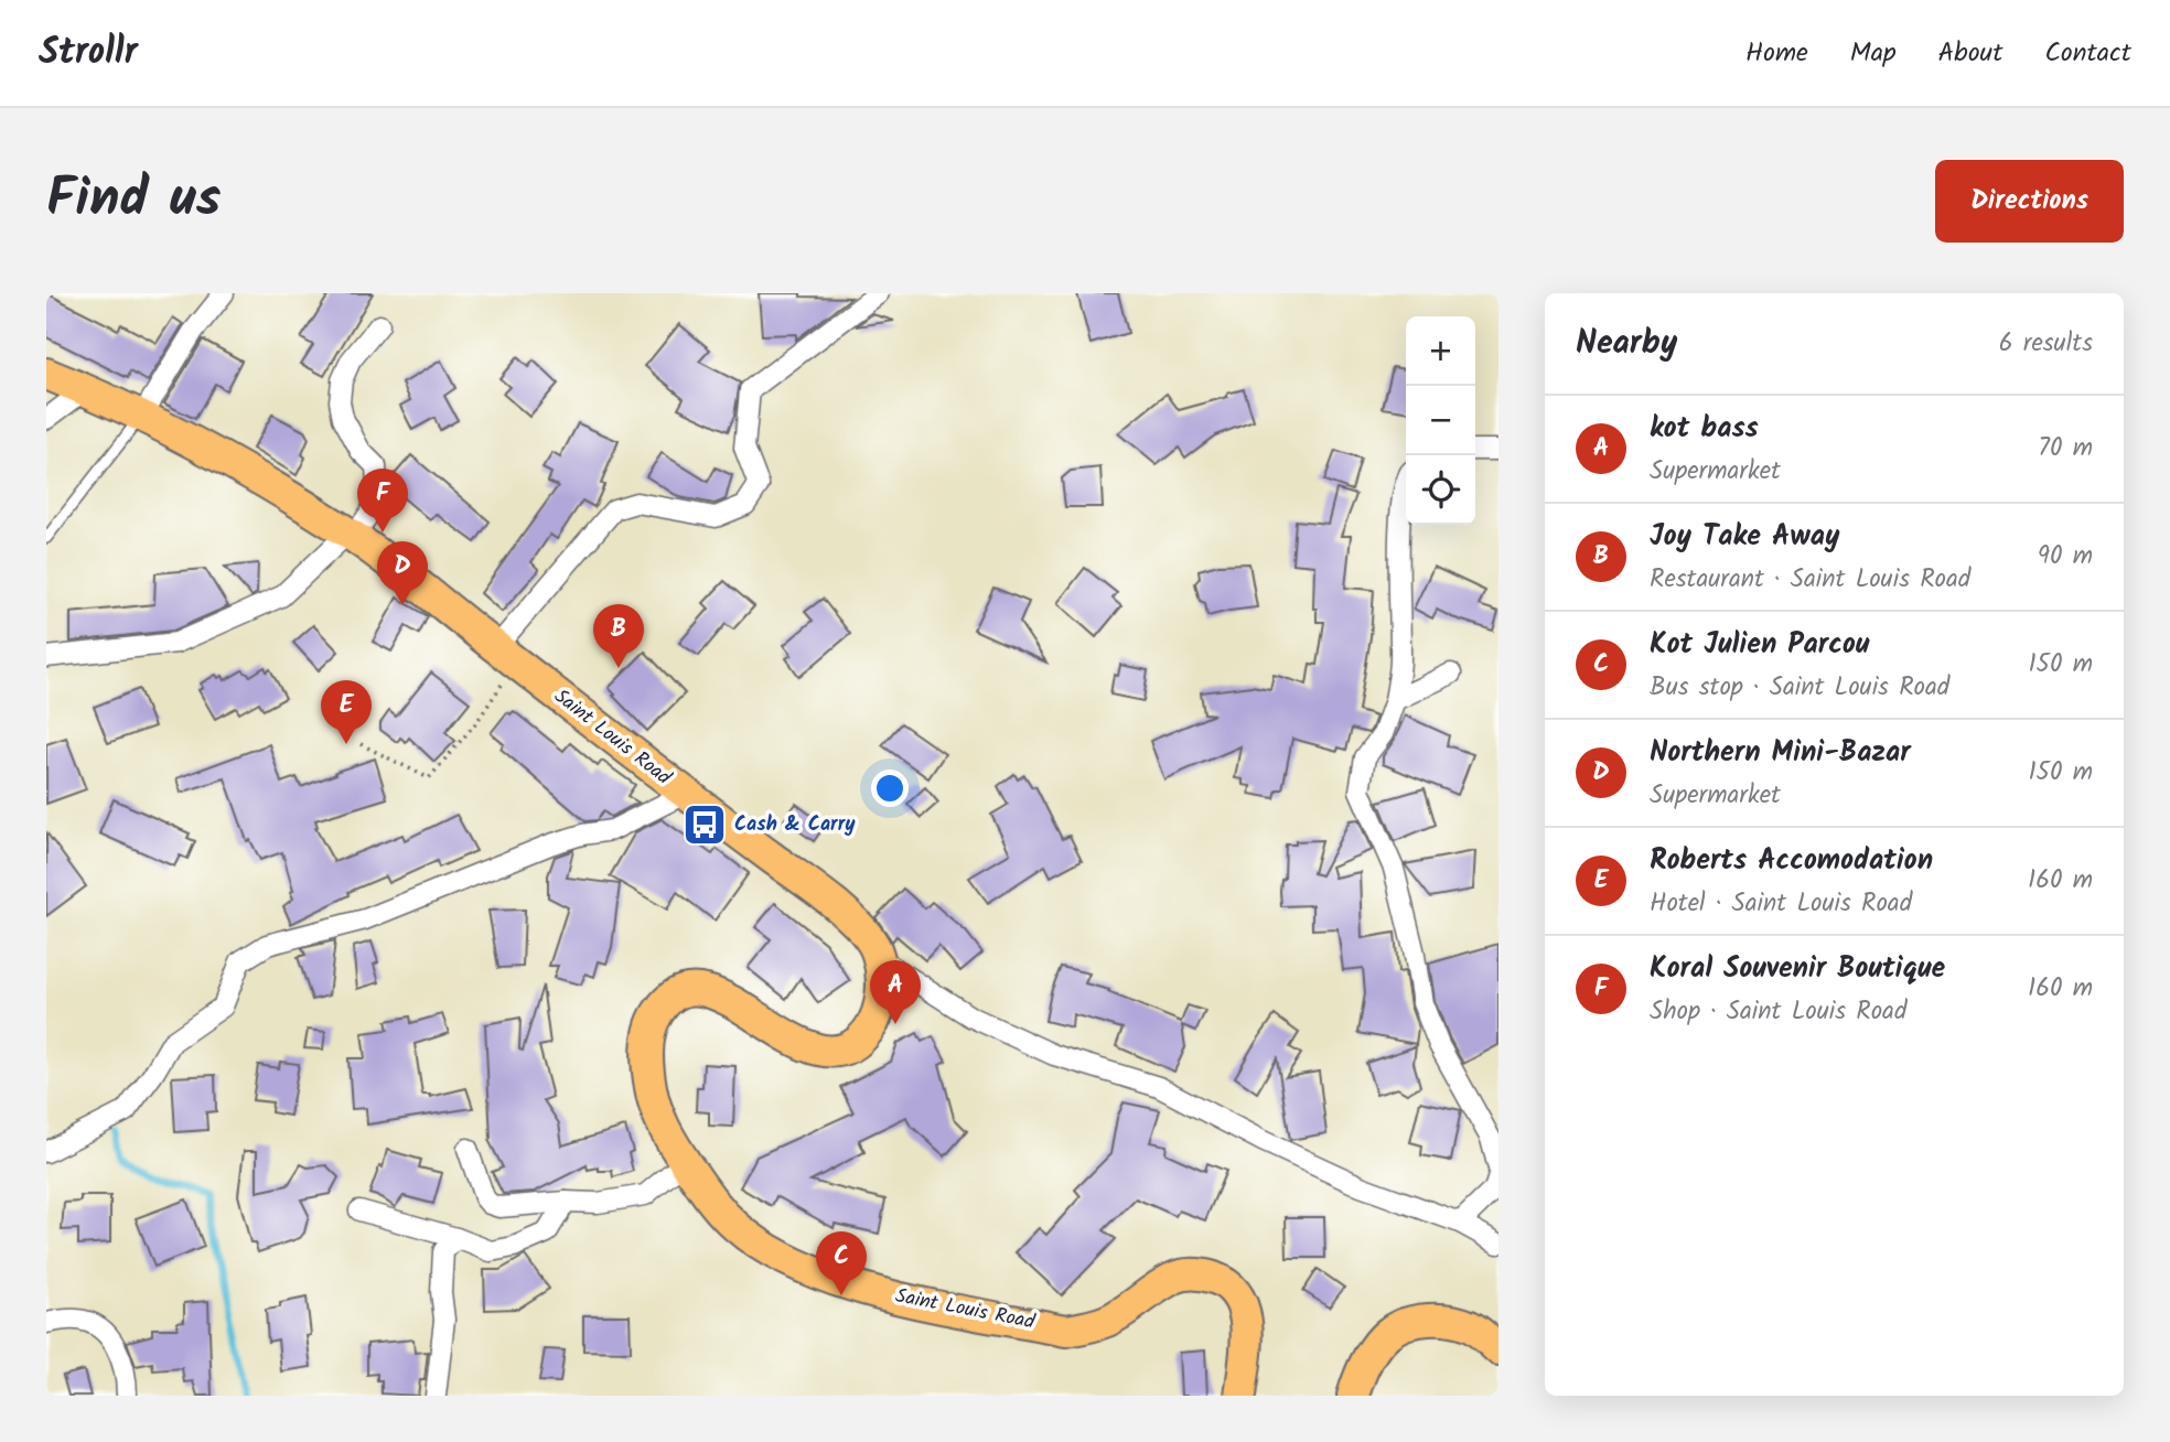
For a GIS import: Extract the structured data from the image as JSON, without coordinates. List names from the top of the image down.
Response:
{
  "streets": {
    "main road": ["Saint Louis Road"]
  },
  "places": {
    "bus stop": ["Cash & Carry"]
  },
  "page": {
    "header": "Strollr",
    "nav": [
      "Home",
      "Map",
      "About",
      "Contact"
    ],
    "title": "Find us",
    "buttons": "Directions",
    "heading": ["Nearby", "6 results"],
    "map_buttons": ["+", "−"],
    "list": [
      {
        "mark": "A",
        "name": "kot bass",
        "note": "Supermarket",
        "value": "70 m"
      },
      {
        "mark": "B",
        "name": "Joy Take Away",
        "note": "Restaurant · Saint Louis Road",
        "value": "90 m"
      },
      {
        "mark": "C",
        "name": "Kot Julien Parcou",
        "note": "Bus stop · Saint Louis Road",
        "value": "150 m"
      },
      {
        "mark": "D",
        "name": "Northern Mini-Bazar",
        "note": "Supermarket",
        "value": "150 m"
      },
      {
        "mark": "E",
        "name": "Roberts Accomodation",
        "note": "Hotel · Saint Louis Road",
        "value": "160 m"
      },
      {
        "mark": "F",
        "name": "Koral Souvenir Boutique",
        "note": "Shop · Saint Louis Road",
        "value": "160 m"
      }
    ],
    "pins": [
      "F",
      "D",
      "B",
      "E",
      "A",
      "C"
    ]
  }
}
